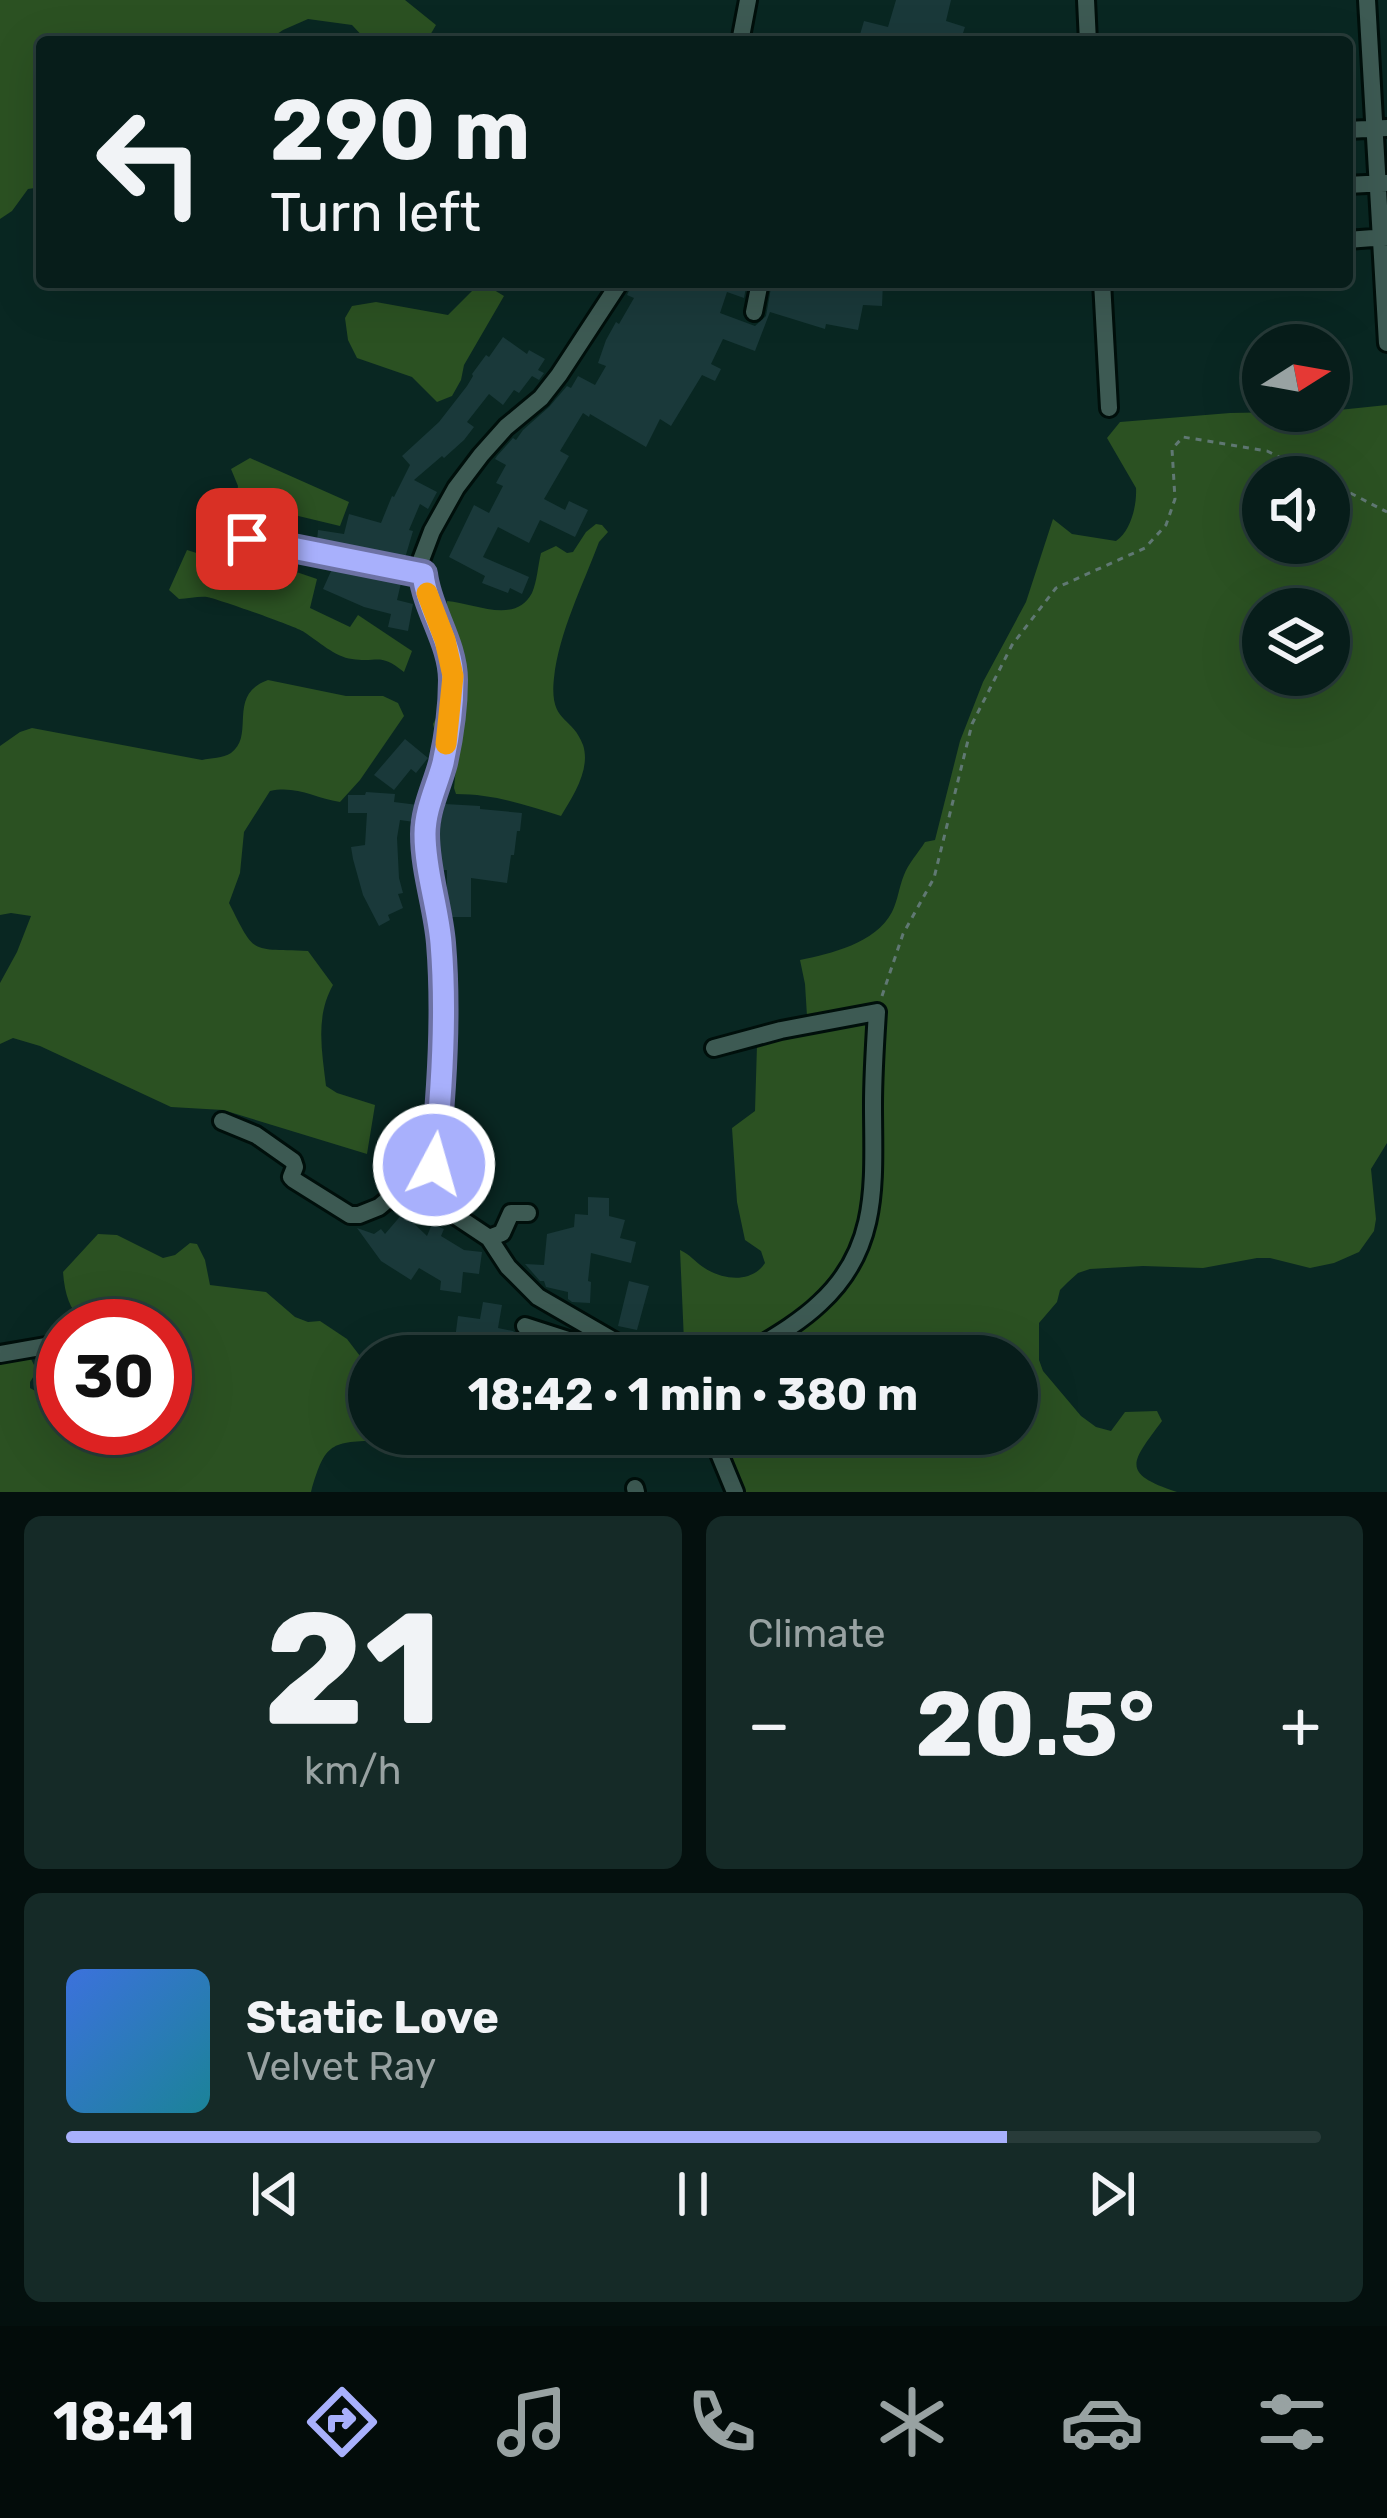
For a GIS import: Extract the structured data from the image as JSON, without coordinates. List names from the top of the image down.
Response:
{
  "north": "right",
  "page": {
    "turn": ["290 m", "Turn left"],
    "limit": "30",
    "trip": "18:42 · 1 min · 380 m",
    "tile": [
      ["21", "km/h"],
      "Climate"
    ],
    "heat": ["−", "20.5°", "+"],
    "song": ["Static Love", "Velvet Ray"],
    "tabs": "18:41"
  }
}
